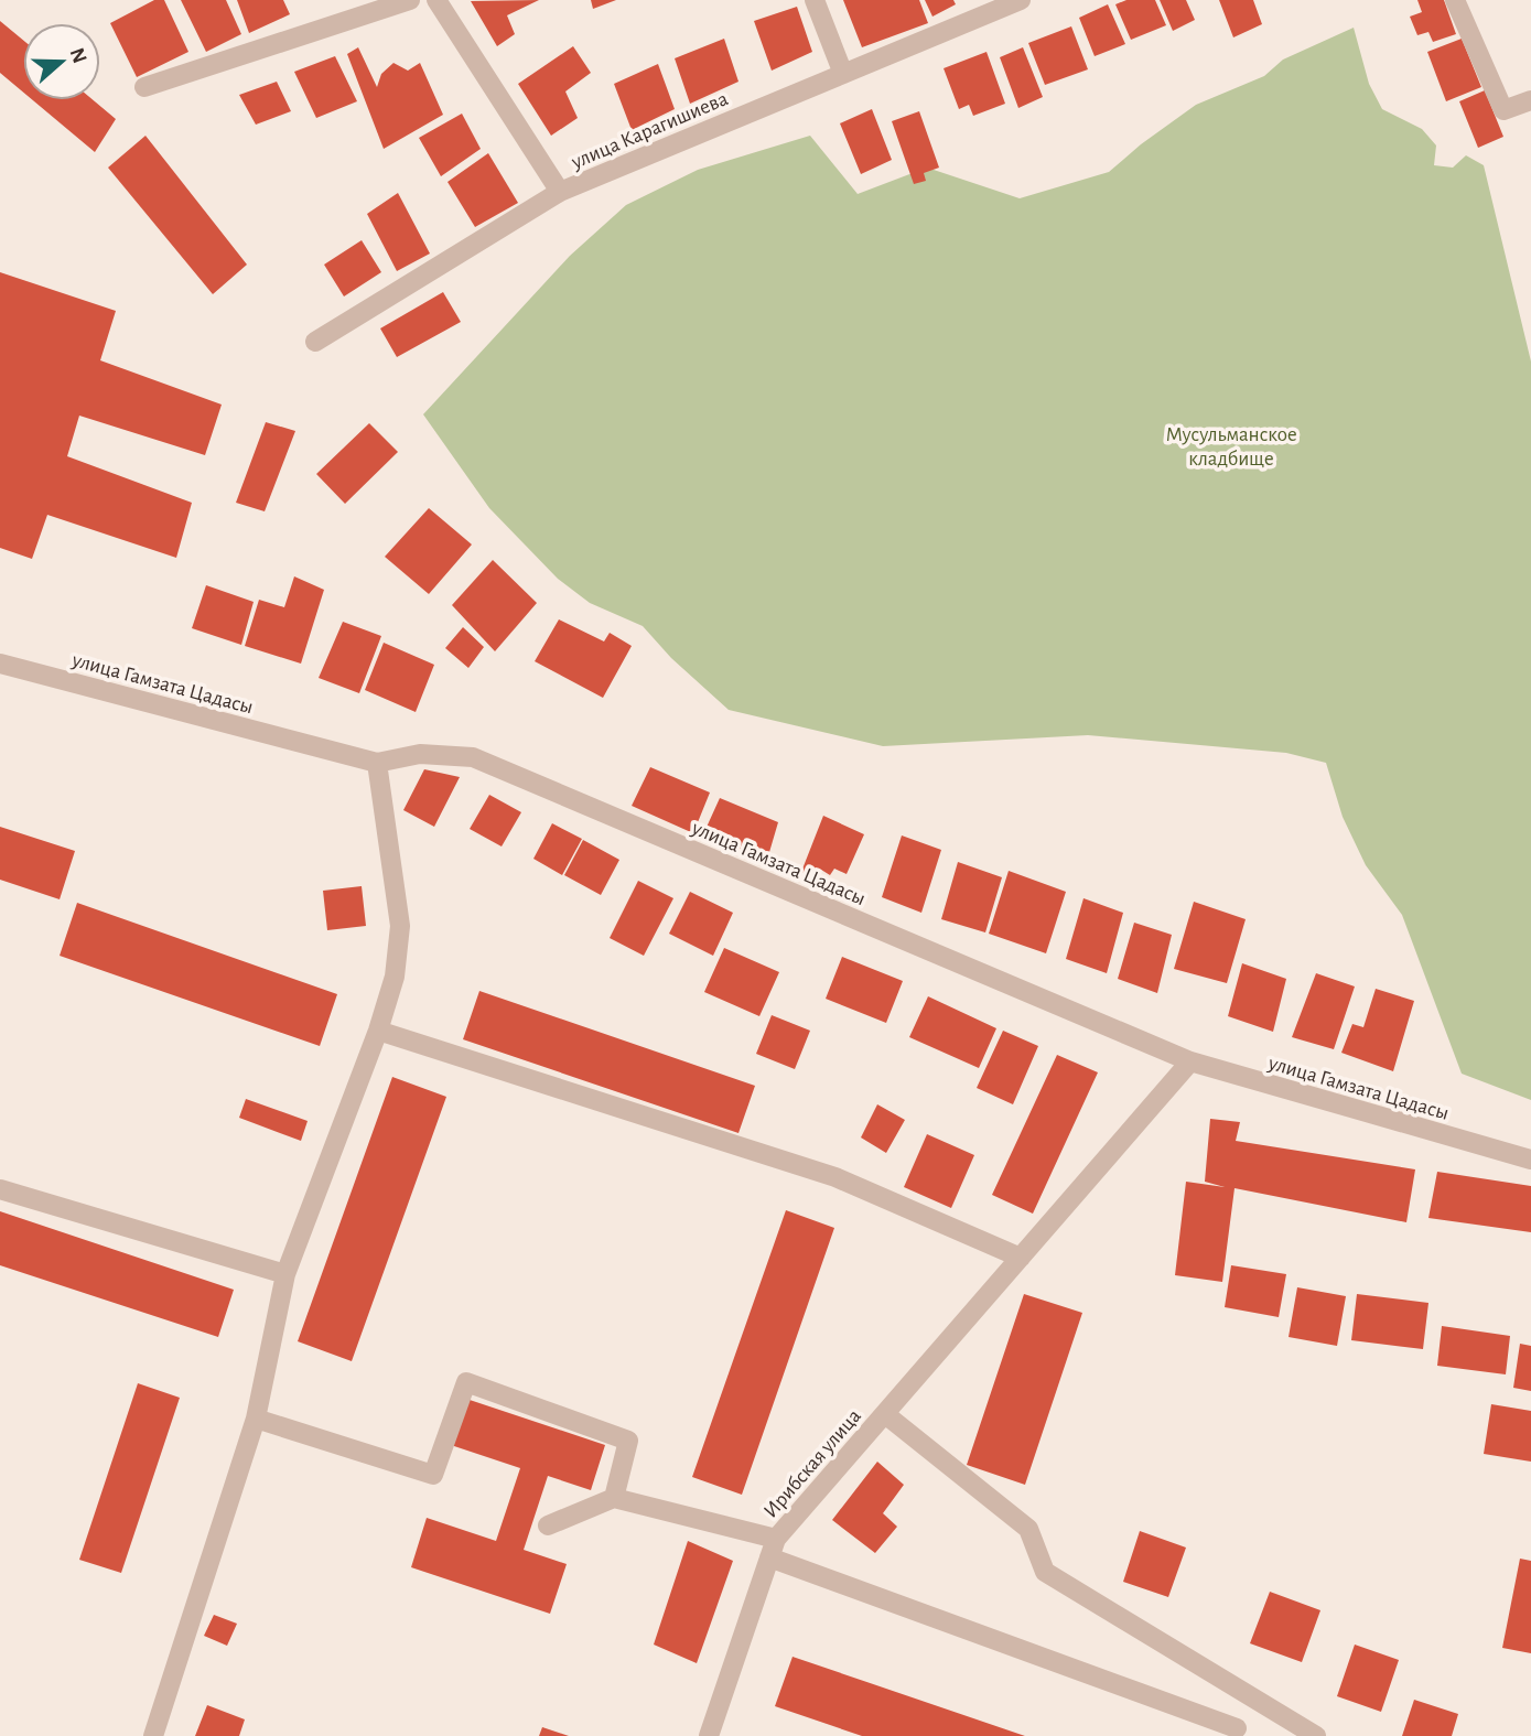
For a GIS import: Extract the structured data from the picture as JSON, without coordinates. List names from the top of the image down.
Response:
{
  "streets": {
    "street": ["улица Карагишиева", "улица Гамзата Цадасы", "Ирибская улица"]
  },
  "crossings": [
    ["улица Гамзата Цадасы", "Ирибская улица"]
  ],
  "parks": ["Мусульманское кладбище"],
  "north": "right"
}
